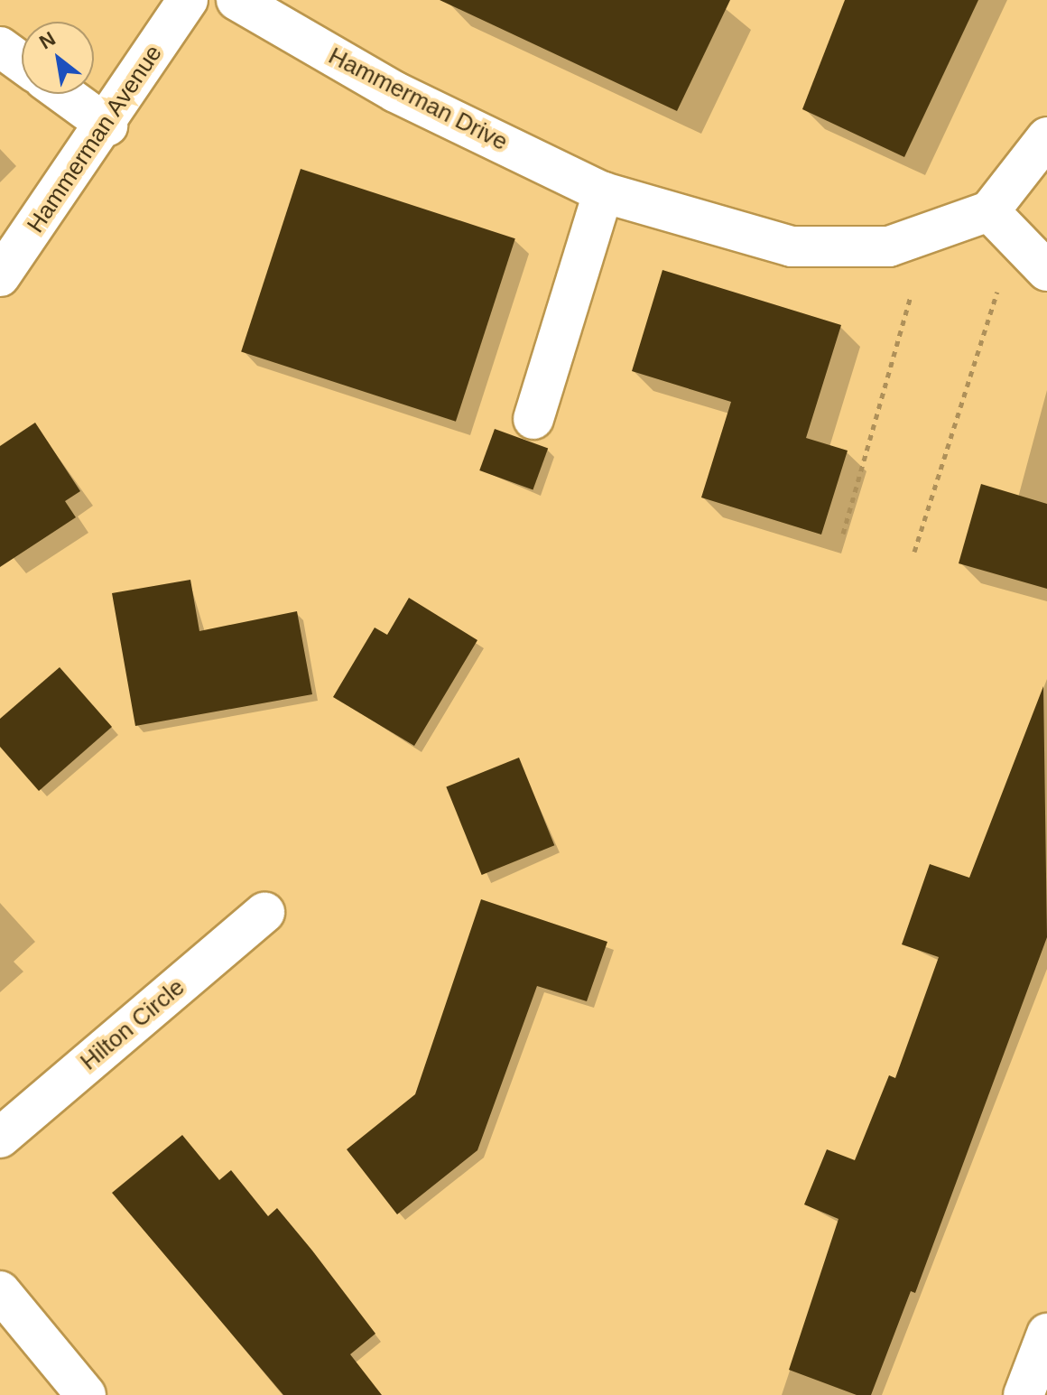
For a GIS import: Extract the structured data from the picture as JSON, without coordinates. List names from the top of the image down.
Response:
{
  "streets": {
    "street": ["Hammerman Drive", "Hammerman Avenue", "Hilton Circle"]
  },
  "north": "top left"
}
